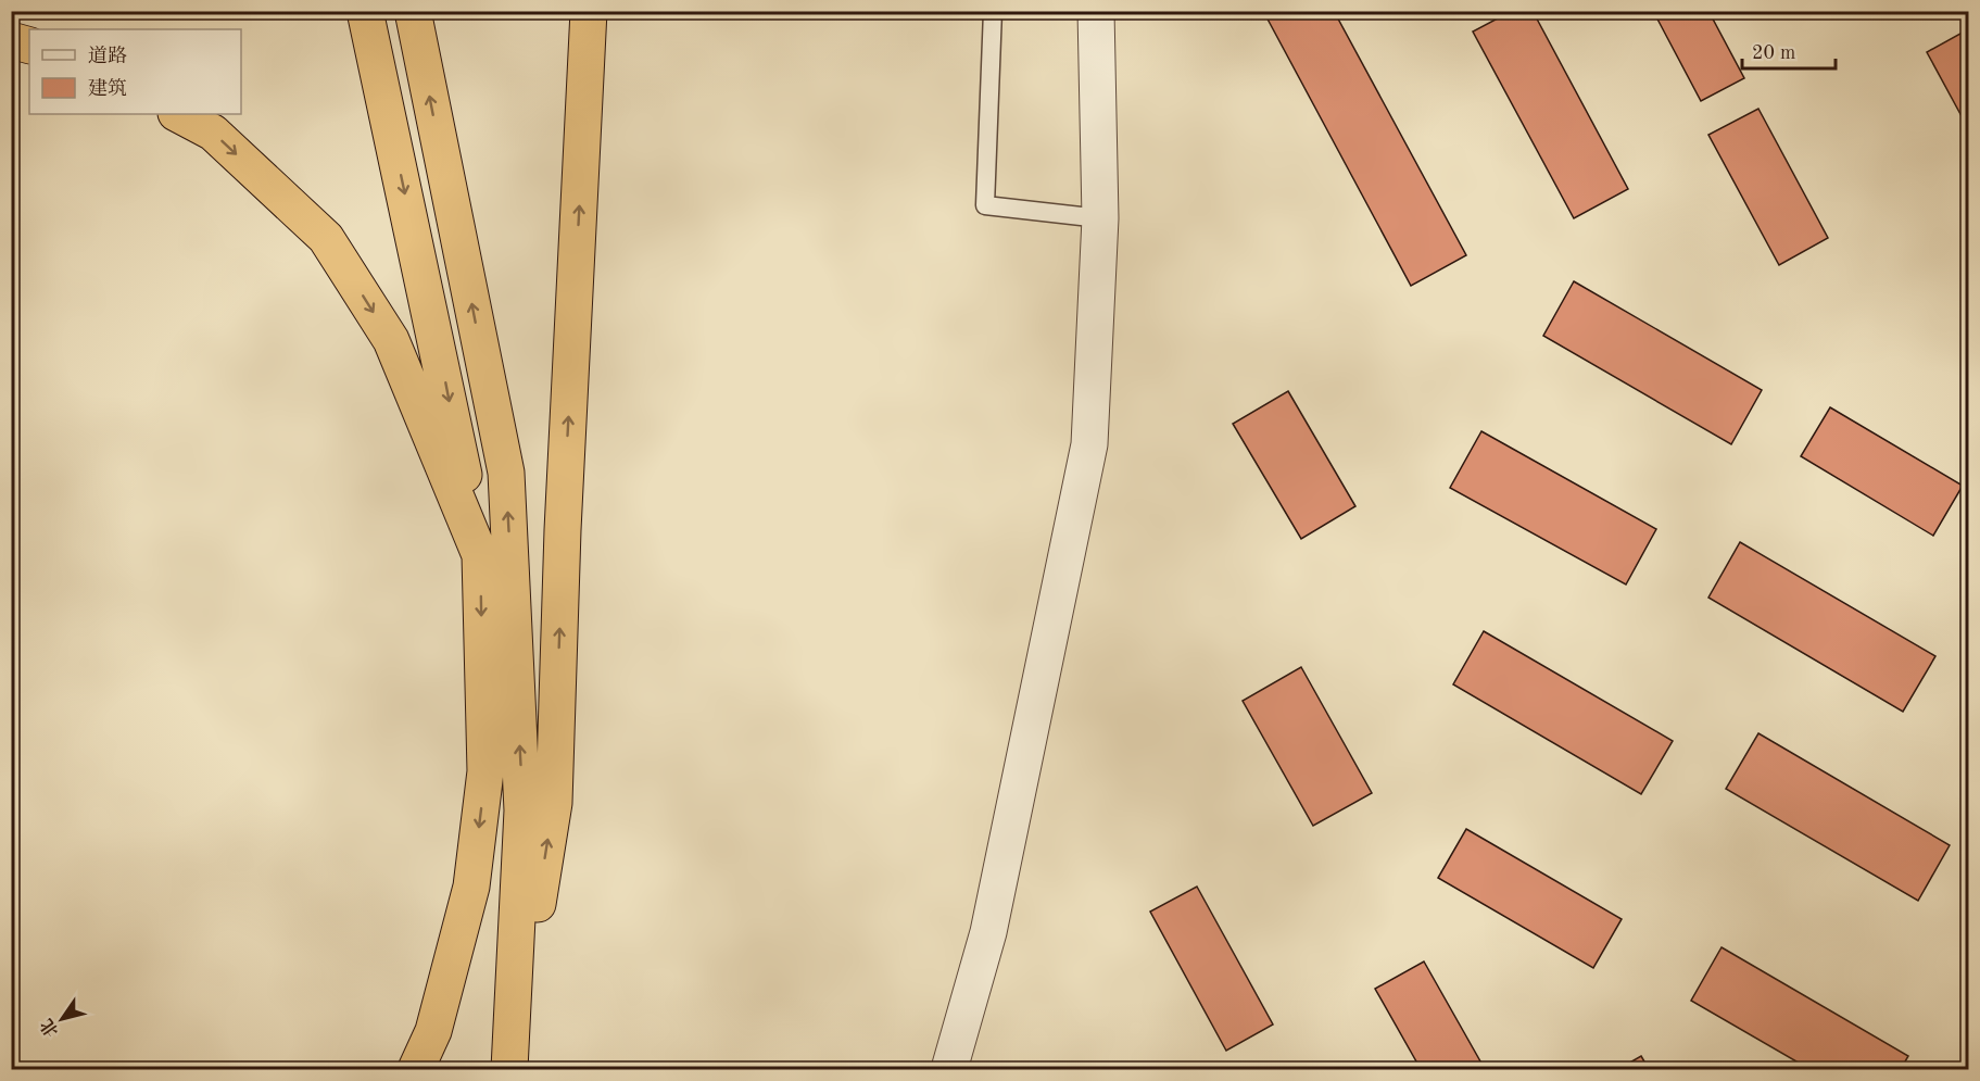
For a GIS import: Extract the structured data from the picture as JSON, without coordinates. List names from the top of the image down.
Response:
{
  "legend": ["道路", "建筑"],
  "scale_bar": "20 m",
  "north": "bottom left"
}
